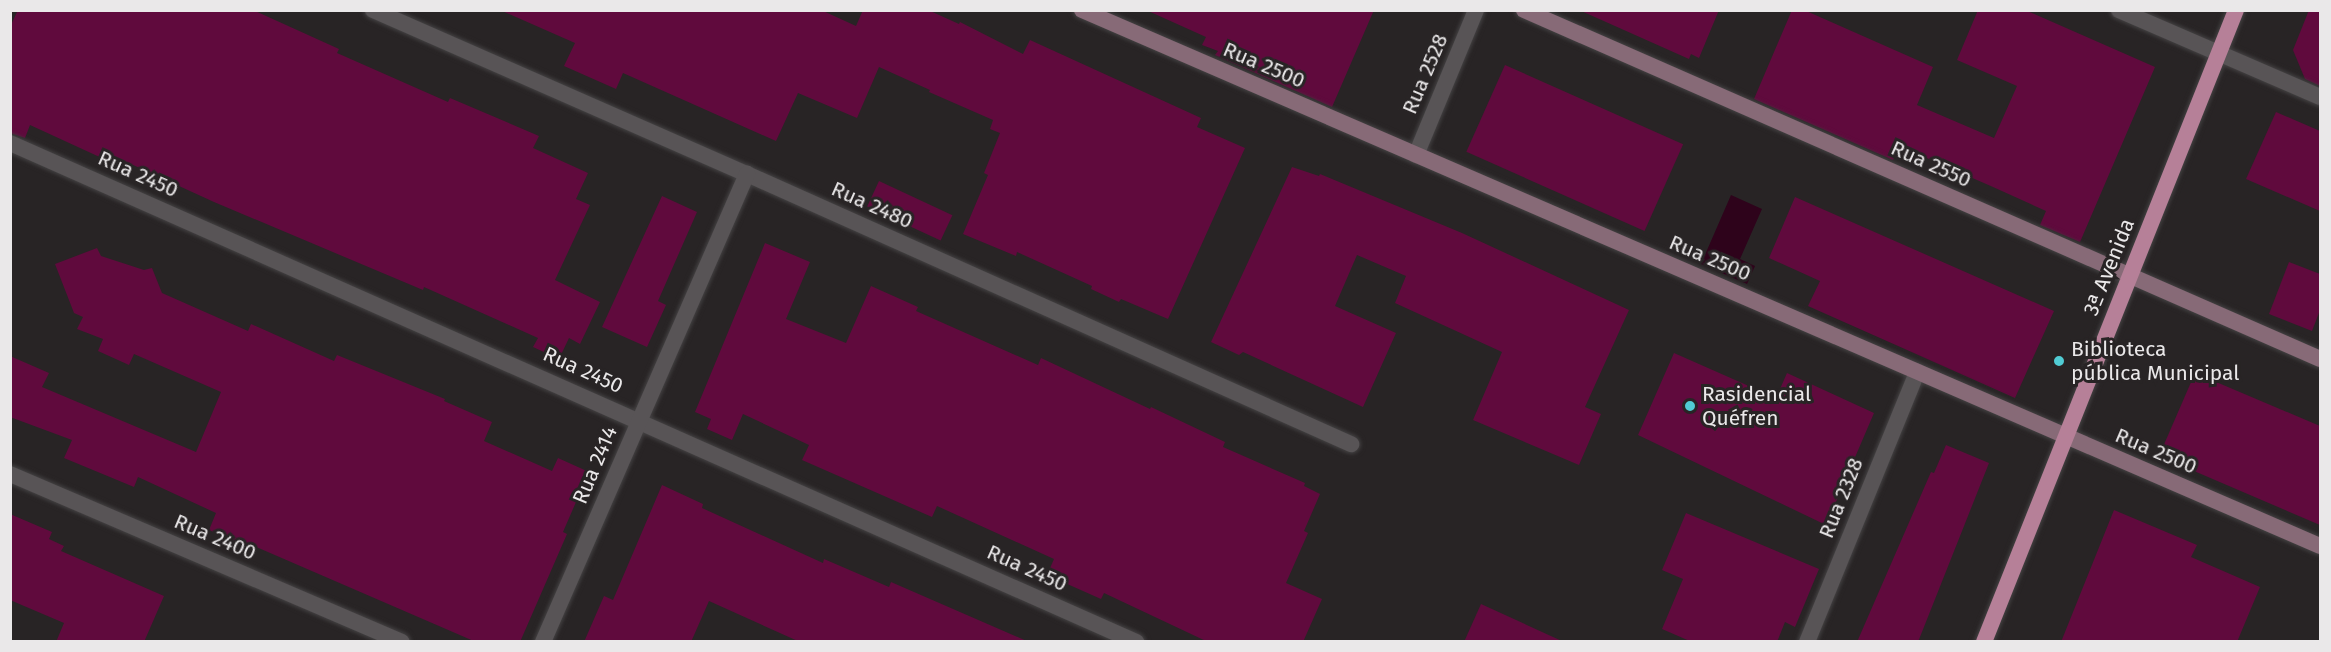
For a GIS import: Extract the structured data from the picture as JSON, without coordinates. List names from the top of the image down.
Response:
{
  "streets": {
    "main road": ["Rua 2500", "Rua 2550", "3ª Avenida"],
    "street": [
      "Rua 2528",
      "Rua 2450",
      "Rua 2480",
      "Rua 2414",
      "Rua 2328",
      "Rua 2400"
    ]
  },
  "crossings": [
    ["Rua 2500", "Rua 2528"],
    ["Rua 2500", "3ª Avenida"],
    ["Rua 2500", "Rua 2328"],
    ["Rua 2550", "3ª Avenida"],
    ["Rua 2450", "Rua 2414"],
    ["Rua 2480", "Rua 2414"]
  ],
  "places": ["Biblioteca pública Municipal", "Rasidencial Quéfren"]
}
